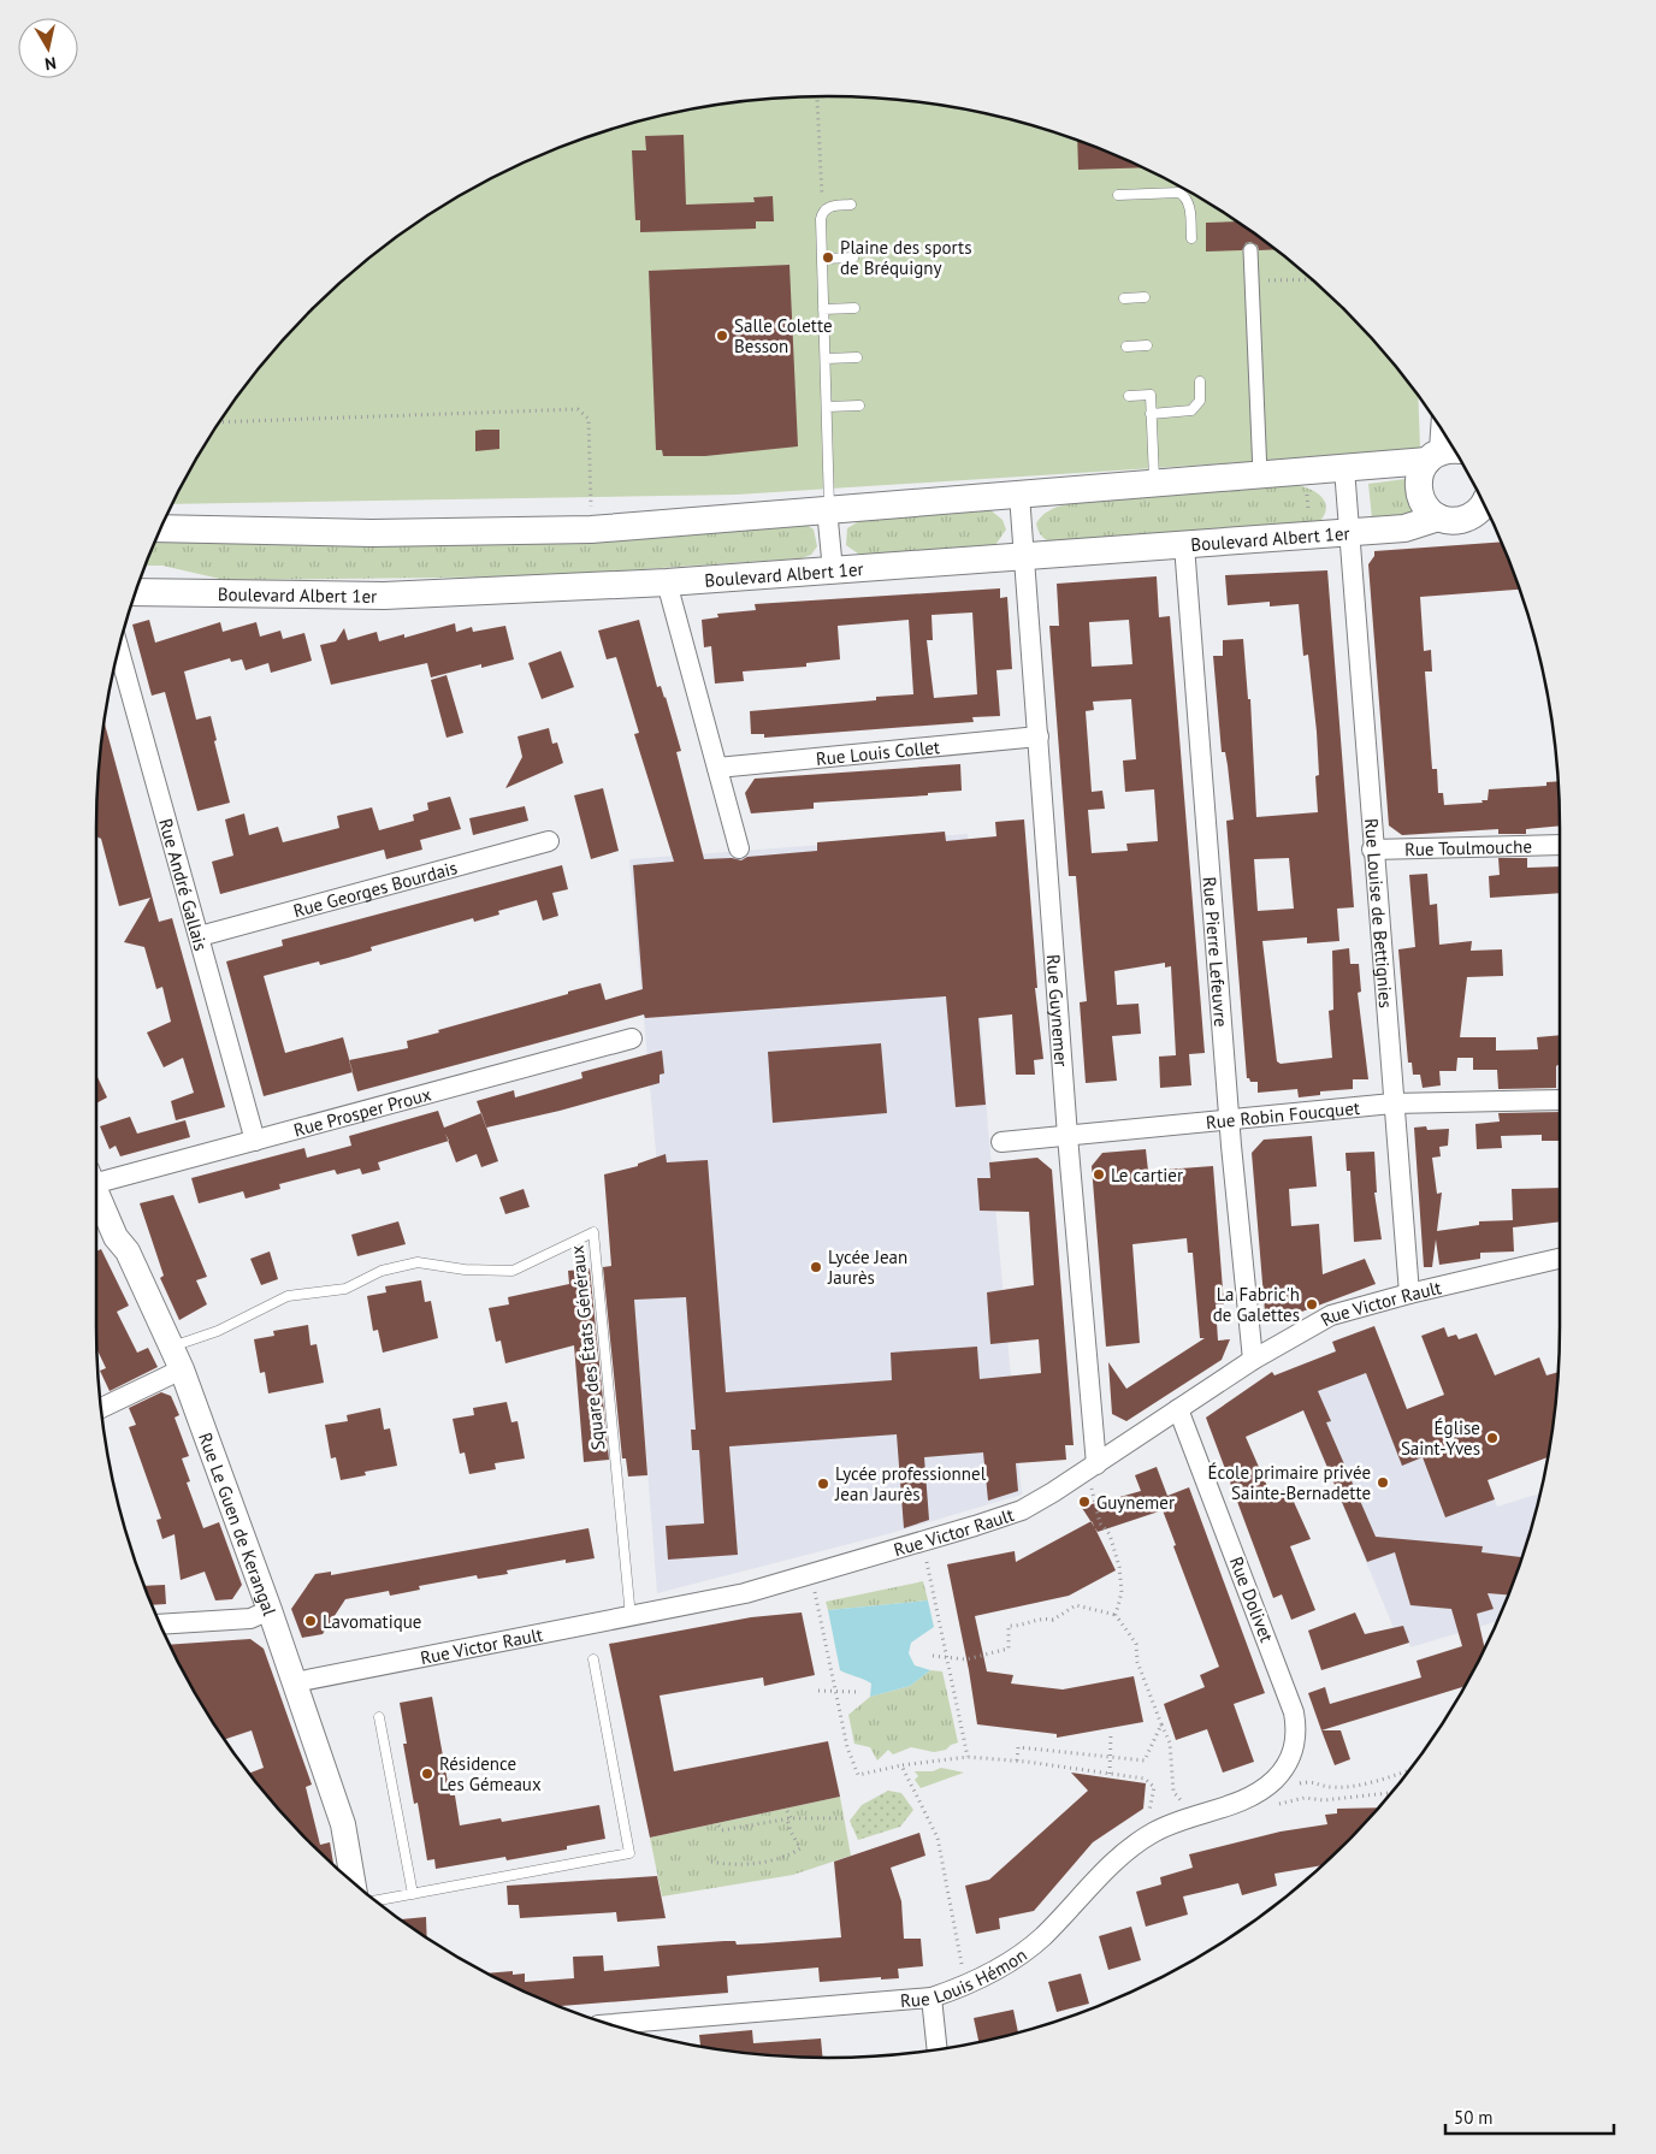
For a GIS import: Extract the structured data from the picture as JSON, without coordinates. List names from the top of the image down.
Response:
{
  "streets": {
    "main road": ["Boulevard Albert 1er"],
    "street": [
      "Rue Louis Collet",
      "Rue Toulmouche",
      "Rue André Gallais",
      "Rue Georges Bourdais",
      "Rue Louise de Bettignies",
      "Rue Pierre Lefeuvre",
      "Rue Guynemer",
      "Rue Prosper Proux",
      "Rue Robin Foucquet",
      "Rue Victor Rault",
      "Rue Le Guen de Kerangal",
      "Rue Dolivet",
      "Rue Louis Hémon"
    ],
    "lane": ["Square des États Généraux"]
  },
  "crossings": [
    ["Boulevard Albert 1er", "Rue Louise de Bettignies"],
    ["Boulevard Albert 1er", "Rue Pierre Lefeuvre"],
    ["Boulevard Albert 1er", "Rue Guynemer"],
    ["Rue Louis Collet", "Rue Guynemer"],
    ["Rue Toulmouche", "Rue Louise de Bettignies"],
    ["Rue André Gallais", "Rue Georges Bourdais"],
    ["Rue André Gallais", "Rue Prosper Proux"],
    ["Rue Louise de Bettignies", "Rue Robin Foucquet"],
    ["Rue Louise de Bettignies", "Rue Victor Rault"],
    ["Rue Pierre Lefeuvre", "Rue Robin Foucquet"],
    ["Rue Pierre Lefeuvre", "Rue Victor Rault"],
    ["Rue Guynemer", "Rue Robin Foucquet"],
    ["Rue Guynemer", "Rue Victor Rault"],
    ["Rue Victor Rault", "Square des États Généraux"],
    ["Rue Victor Rault", "Rue Le Guen de Kerangal"],
    ["Rue Victor Rault", "Rue Dolivet"],
    ["Square des États Généraux", "Rue Le Guen de Kerangal"],
    ["Rue Dolivet", "Rue Louis Hémon"]
  ],
  "places": [
    "Plaine des sports de Bréquigny",
    "Salle Colette Besson",
    "Le cartier",
    "Lycée Jean Jaurès",
    "La Fabric'h de Galettes",
    "Église Saint-Yves",
    "École primaire privée Sainte-Bernadette",
    "Lycée professionnel Jean Jaurès",
    "Guynemer",
    "Lavomatique",
    "Résidence Les Gémeaux"
  ],
  "scale_bar": "50 m",
  "north": "bottom"
}
